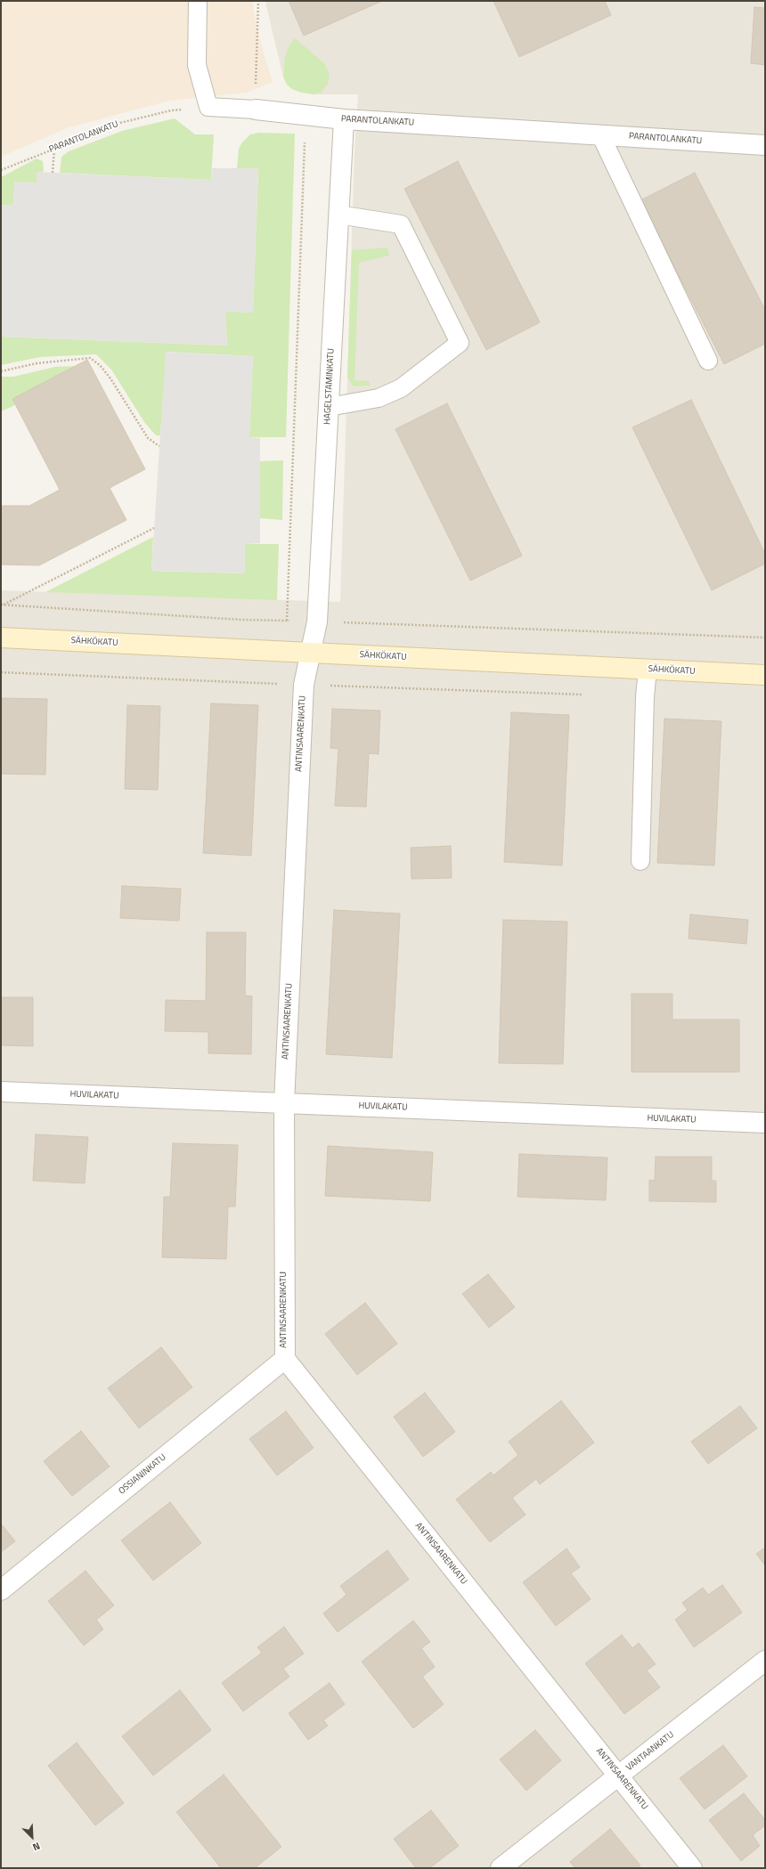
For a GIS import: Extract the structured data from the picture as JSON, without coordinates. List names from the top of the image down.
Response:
{
  "streets": {
    "street": [
      "PARANTOLANKATU",
      "HAGELSTAMINKATU",
      "SÄHKÖKATU",
      "ANTINSAARENKATU",
      "HUVILAKATU",
      "OSSIANINKATU",
      "VANTAANKATU"
    ]
  },
  "crossings": [
    ["PARANTOLANKATU", "HAGELSTAMINKATU"],
    ["HAGELSTAMINKATU", "SÄHKÖKATU"],
    ["HAGELSTAMINKATU", "ANTINSAARENKATU"],
    ["SÄHKÖKATU", "ANTINSAARENKATU"],
    ["ANTINSAARENKATU", "HUVILAKATU"],
    ["ANTINSAARENKATU", "OSSIANINKATU"],
    ["ANTINSAARENKATU", "VANTAANKATU"]
  ],
  "north": "bottom right"
}
